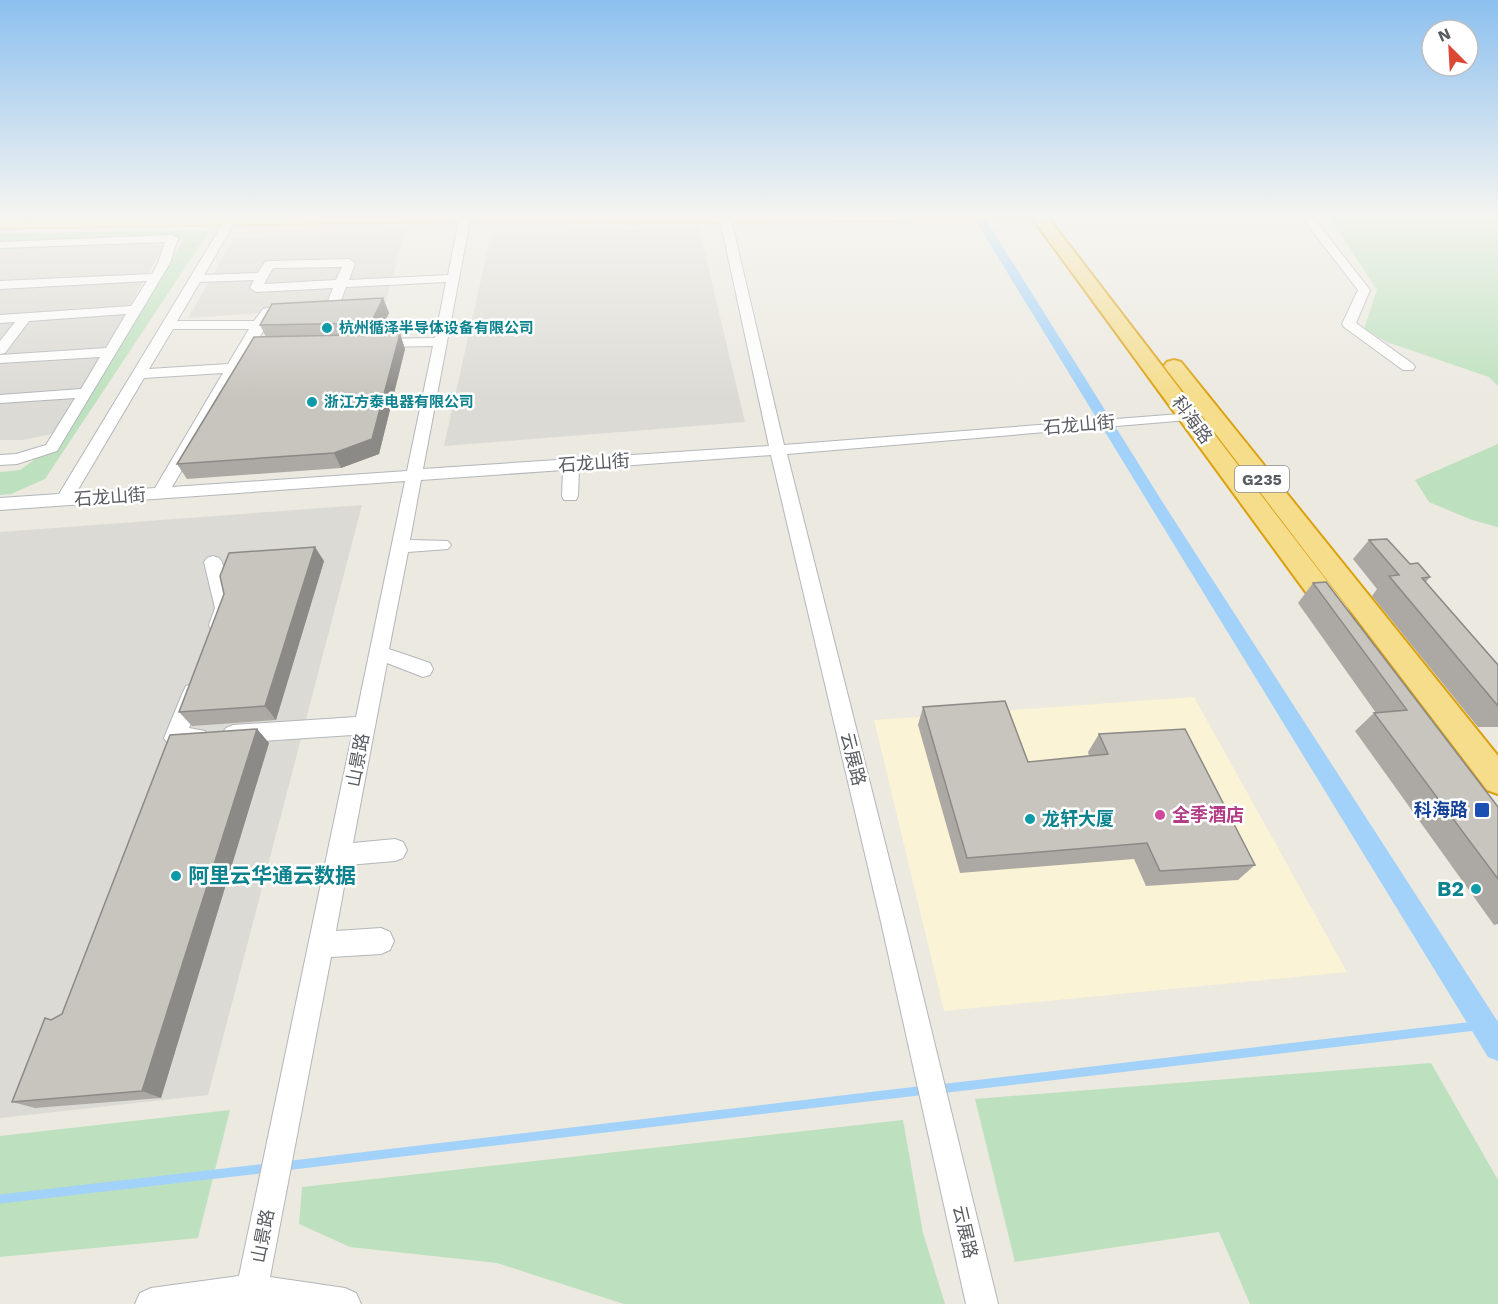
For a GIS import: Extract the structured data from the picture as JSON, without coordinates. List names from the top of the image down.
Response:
{
  "streets": {
    "highway": ["科海路", "G235"],
    "street": ["石龙山街", "云展路", "山景路"]
  },
  "crossings": [
    ["科海路", "石龙山街"],
    ["石龙山街", "云展路"],
    ["石龙山街", "山景路"]
  ],
  "places": {
    "other": [
      "杭州循泽半导体设备有限公司",
      "浙江方泰电器有限公司",
      "全季酒店",
      "龙轩大厦",
      "阿里云华通云数据",
      "B2"
    ],
    "transit": ["科海路"]
  },
  "north": "top left"
}
